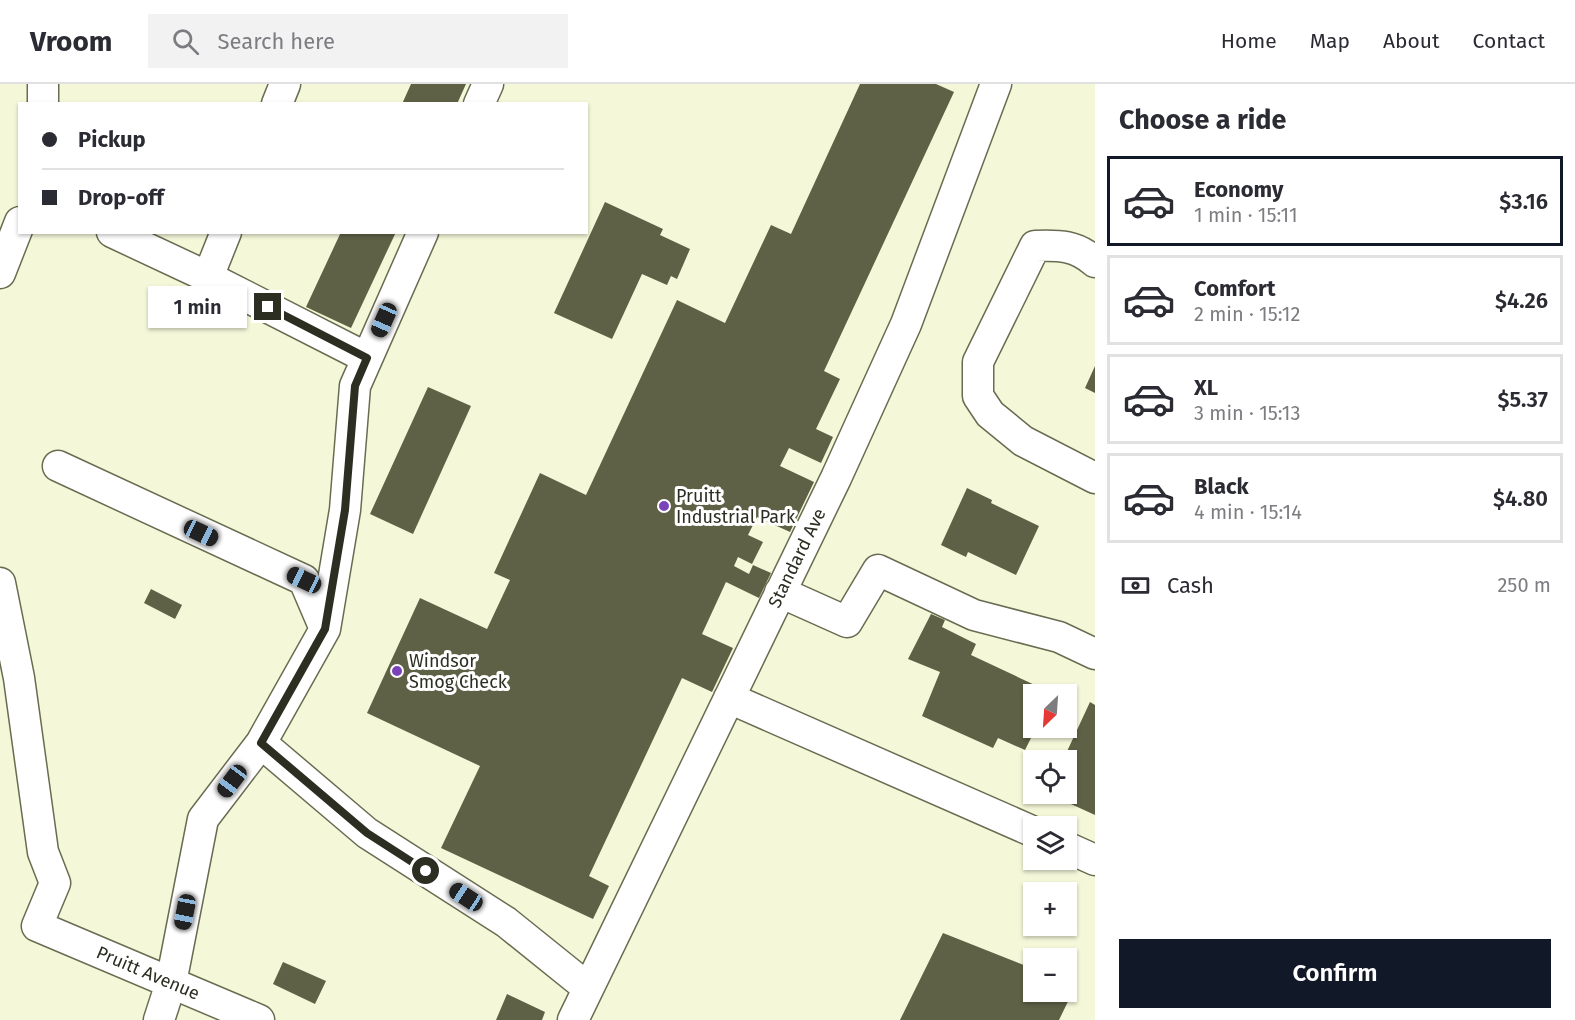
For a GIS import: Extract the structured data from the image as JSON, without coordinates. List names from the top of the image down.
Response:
{
  "streets": {
    "street": ["Standard Ave", "Pruitt Avenue"]
  },
  "places": ["Pruitt Industrial Park", "Windsor Smog Check"],
  "north": "bottom left",
  "page": {
    "header": "Vroom",
    "search": "Search here",
    "nav": [
      "Home",
      "Map",
      "About",
      "Contact"
    ],
    "heading": "Choose a ride",
    "banner": ["Pickup", "Drop-off"],
    "list": [
      {
        "name": "Economy",
        "note": "1 min · 15:11",
        "value": "$3.16"
      },
      {
        "name": "Comfort",
        "note": "2 min · 15:12",
        "value": "$4.26"
      },
      {
        "name": "XL",
        "note": "3 min · 15:13",
        "value": "$5.37"
      },
      {
        "name": "Black",
        "note": "4 min · 15:14",
        "value": "$4.80"
      }
    ],
    "bubble": "1 min",
    "pay": ["Cash", "250 m"],
    "map_buttons": ["+", "−"],
    "buttons": "Confirm"
  }
}
